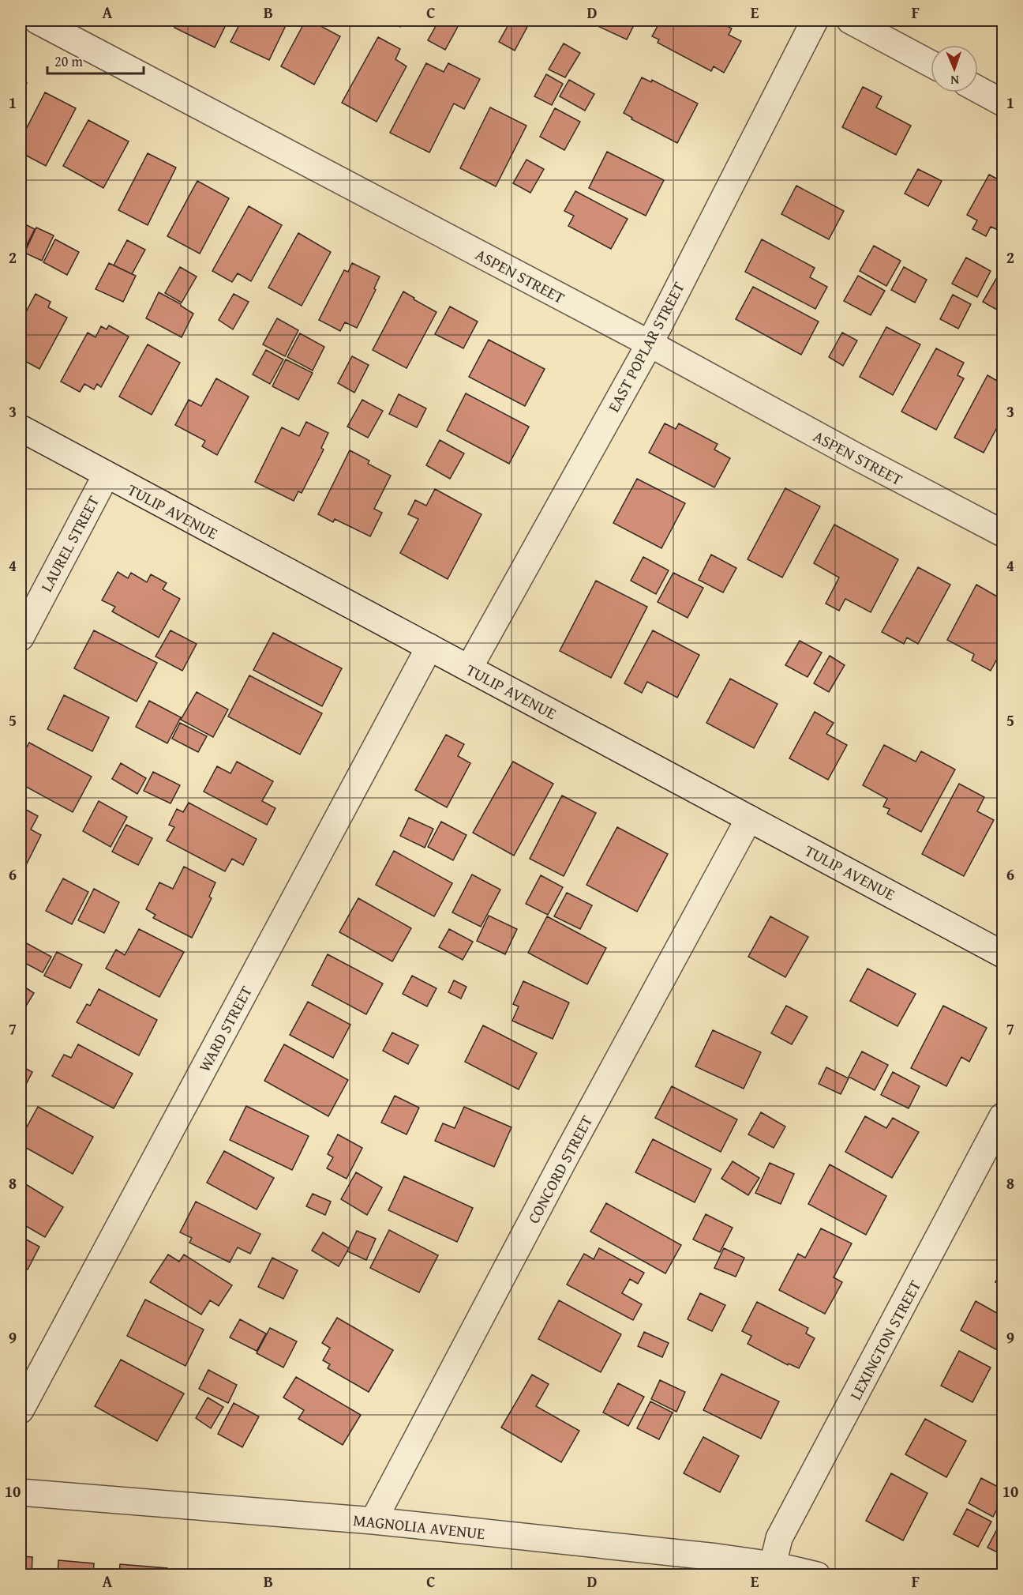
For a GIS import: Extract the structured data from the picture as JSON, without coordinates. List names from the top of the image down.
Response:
{
  "streets": {
    "street": [
      "ASPEN STREET",
      "EAST POPLAR STREET",
      "TULIP AVENUE",
      "LAUREL STREET",
      "WARD STREET",
      "CONCORD STREET",
      "LEXINGTON STREET",
      "MAGNOLIA AVENUE"
    ]
  },
  "crossings": [
    ["ASPEN STREET", "EAST POPLAR STREET"],
    ["EAST POPLAR STREET", "TULIP AVENUE"],
    ["TULIP AVENUE", "LAUREL STREET"],
    ["TULIP AVENUE", "WARD STREET"],
    ["TULIP AVENUE", "CONCORD STREET"],
    ["CONCORD STREET", "MAGNOLIA AVENUE"],
    ["LEXINGTON STREET", "MAGNOLIA AVENUE"]
  ],
  "scale_bar": "20 m",
  "north": "bottom",
  "grid": {
    "columns": [
      "A",
      "B",
      "C",
      "D",
      "E",
      "F"
    ],
    "rows": [
      "1",
      "2",
      "3",
      "4",
      "5",
      "6",
      "7",
      "8",
      "9",
      "10"
    ]
  }
}
